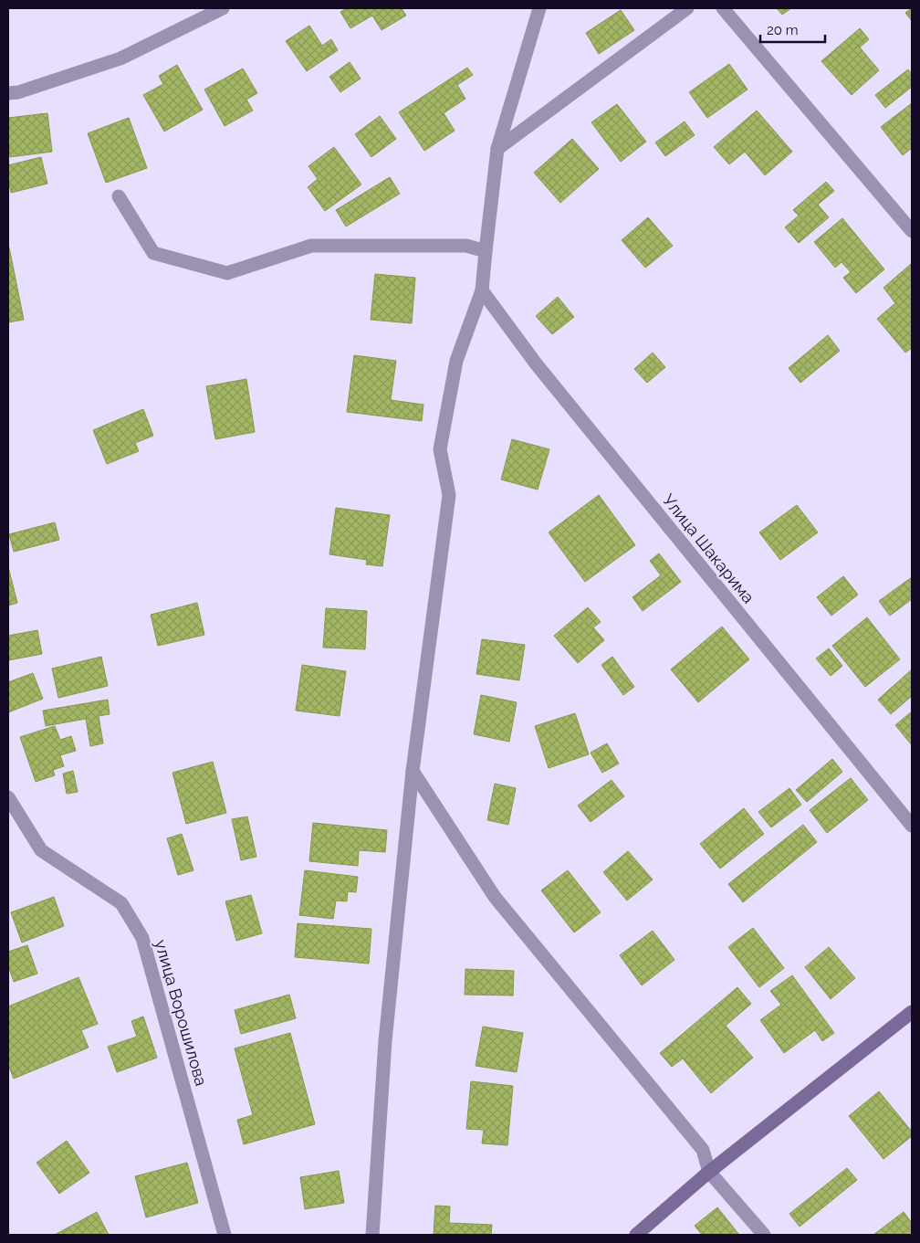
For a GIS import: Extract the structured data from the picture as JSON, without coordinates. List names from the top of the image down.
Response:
{
  "streets": {
    "street": ["Улица Шакарима", "улица Ворошилова"]
  },
  "scale_bar": "20 m"
}
